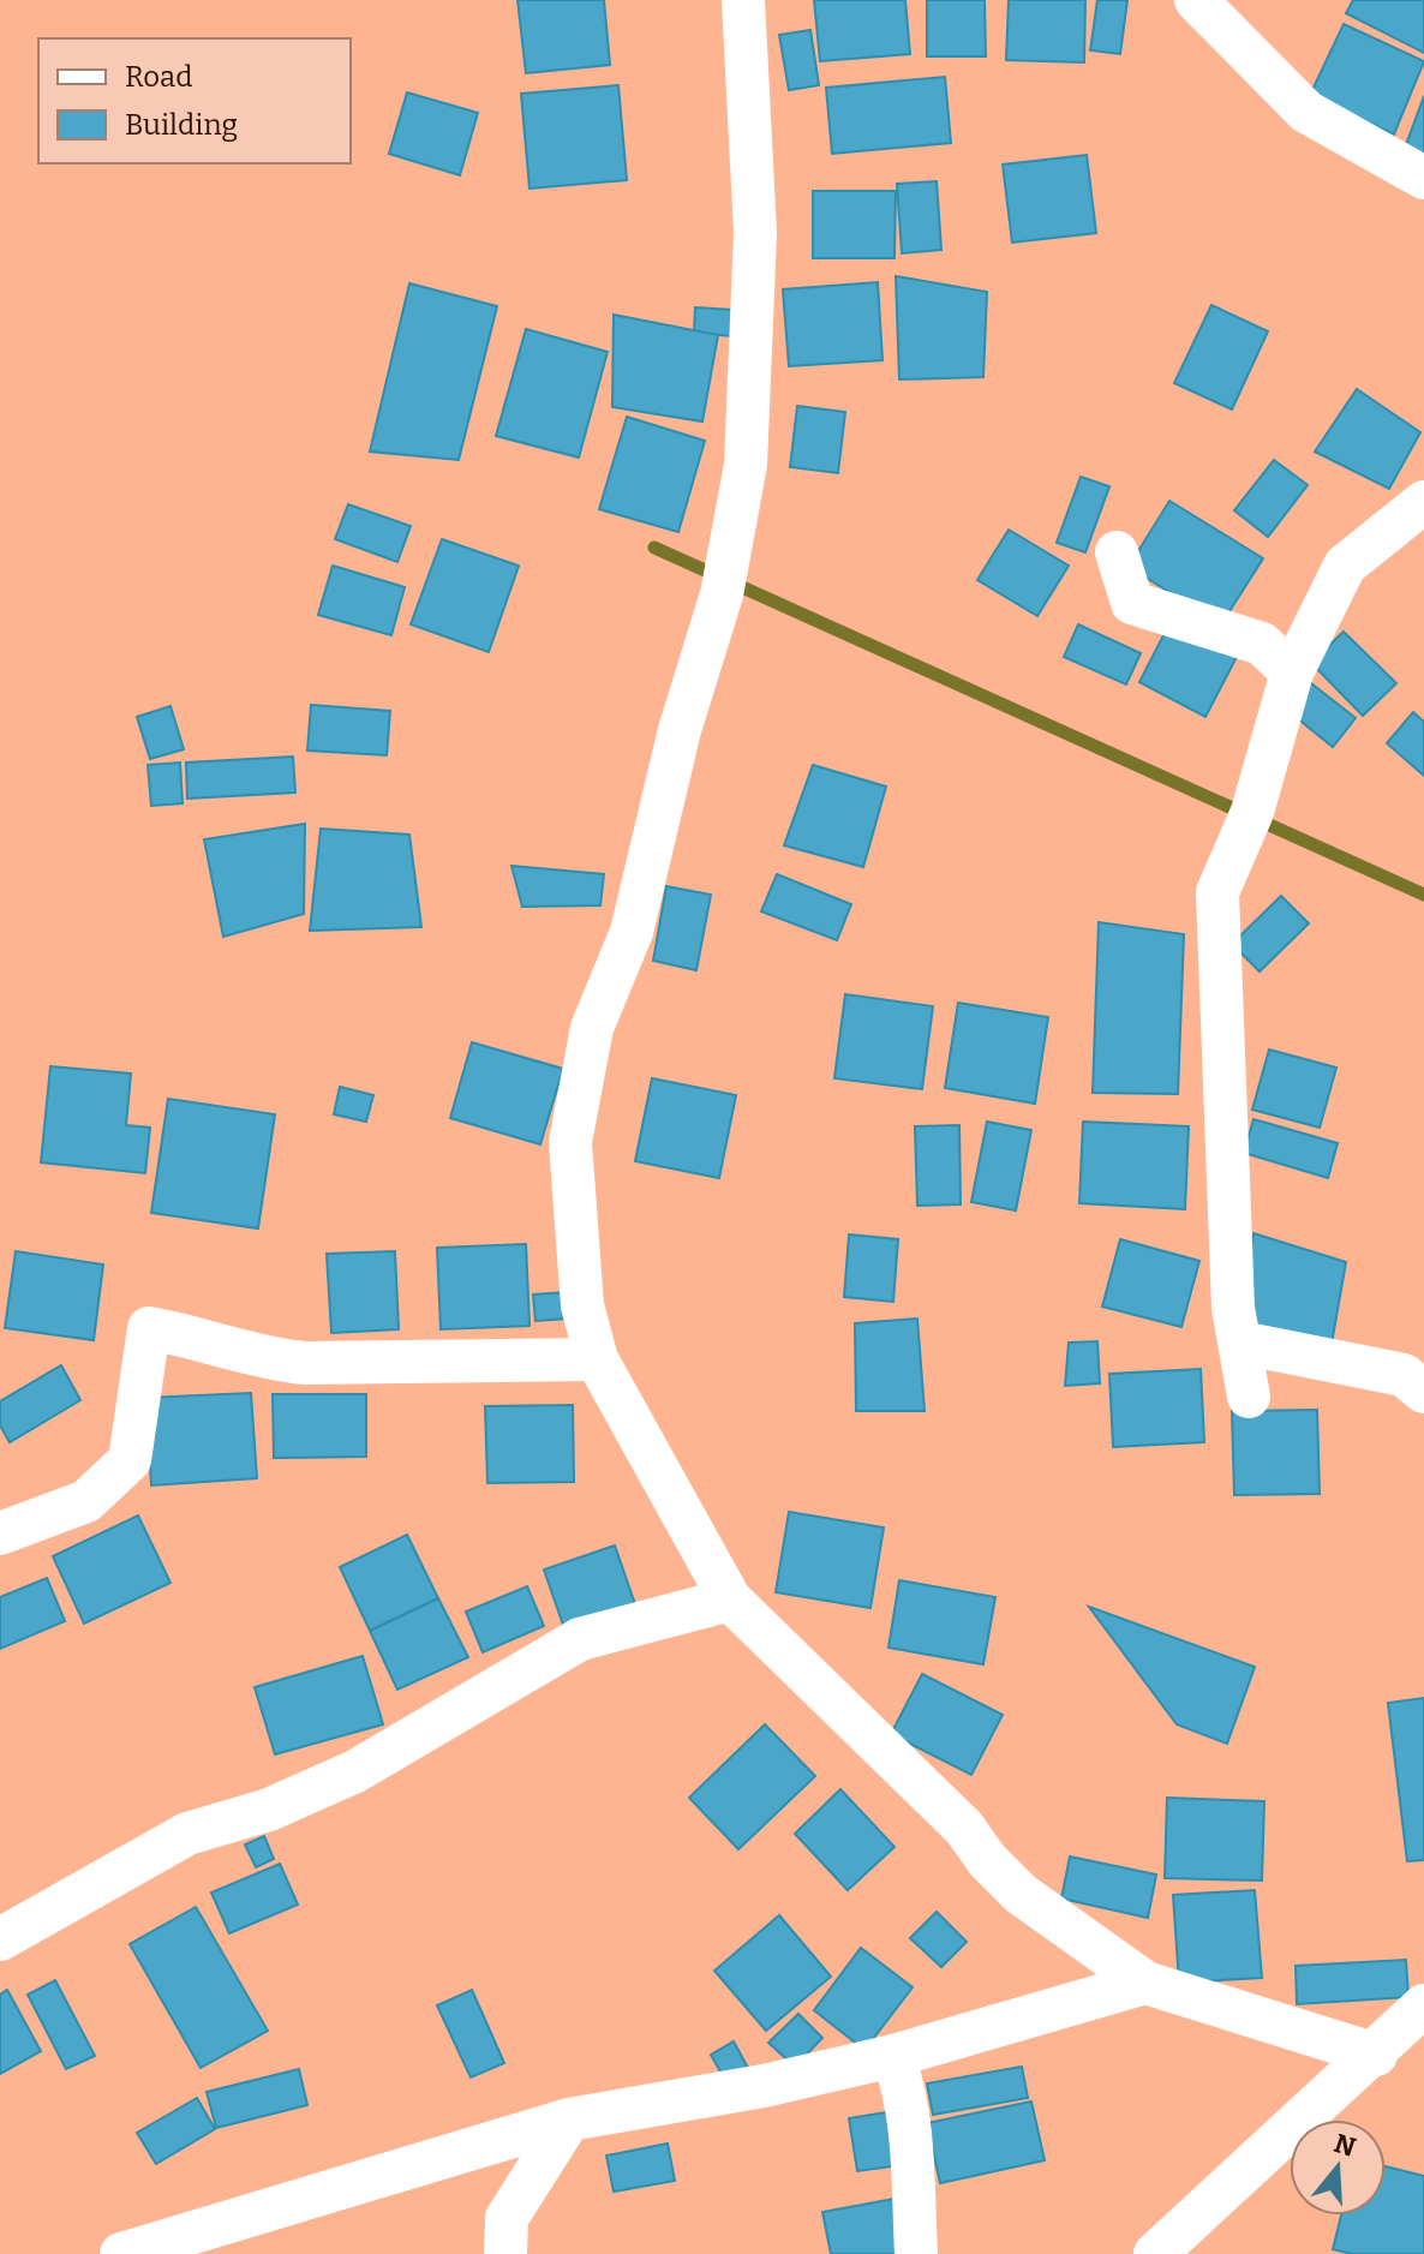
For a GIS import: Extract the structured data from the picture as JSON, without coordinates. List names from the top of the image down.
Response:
{
  "legend": ["Road", "Building"],
  "north": "top"
}
